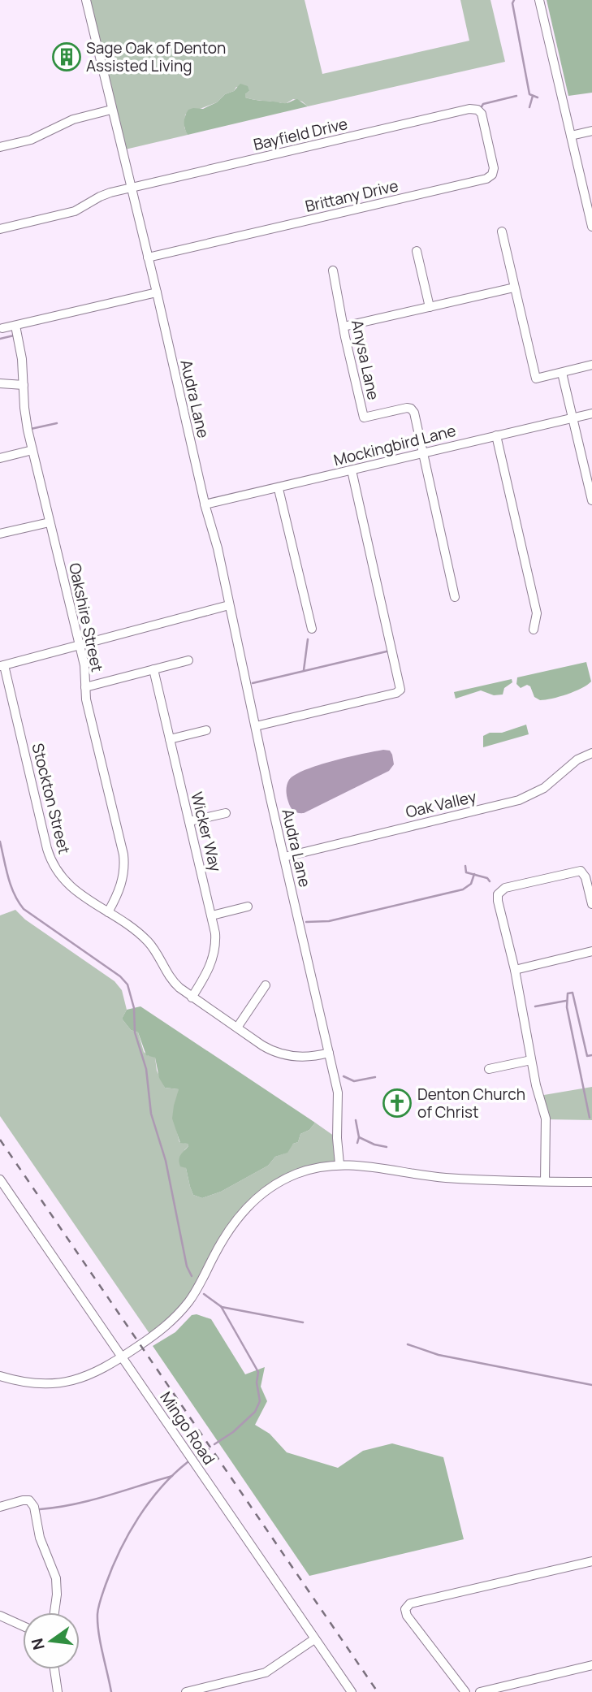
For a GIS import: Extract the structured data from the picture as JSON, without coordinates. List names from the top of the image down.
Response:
{
  "streets": {
    "street": [
      "Bayfield Drive",
      "Brittany Drive",
      "Anysa Lane",
      "Audra Lane",
      "Mockingbird Lane",
      "Oakshire Street",
      "Stockton Street",
      "Oak Valley",
      "Wicker Way",
      "Mingo Road"
    ]
  },
  "crossings": [
    ["Bayfield Drive", "Brittany Drive"],
    ["Bayfield Drive", "Audra Lane"],
    ["Brittany Drive", "Audra Lane"],
    ["Anysa Lane", "Mockingbird Lane"],
    ["Audra Lane", "Mockingbird Lane"],
    ["Audra Lane", "Stockton Street"],
    ["Audra Lane", "Oak Valley"],
    ["Oakshire Street", "Stockton Street"],
    ["Stockton Street", "Wicker Way"]
  ],
  "places": {
    "building": ["Sage Oak of Denton Assisted Living"],
    "church": ["Denton Church of Christ"]
  },
  "north": "left"
}
